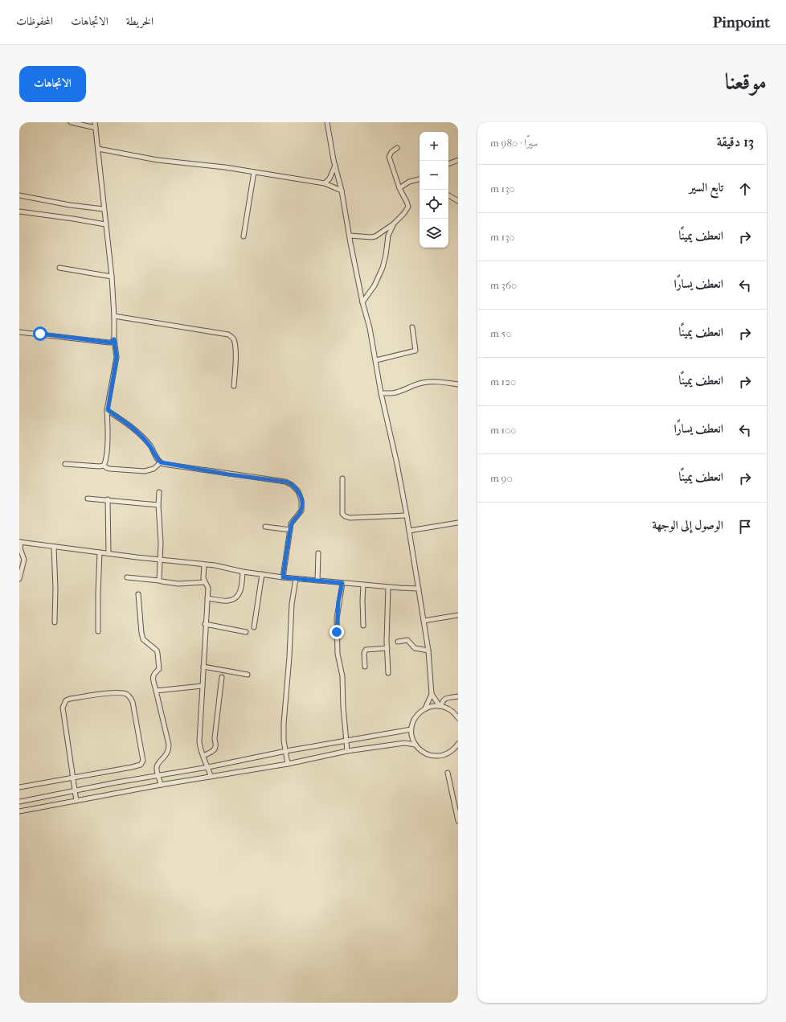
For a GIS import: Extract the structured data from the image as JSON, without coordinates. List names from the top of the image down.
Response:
{
  "page": {
    "header": "Pinpoint",
    "nav": ["الخريطة", "الاتجاهات", "المحفوظات"],
    "title": "موقعنا",
    "buttons": "الاتجاهات",
    "heading": ["13 دقيقة", "سيرًا · 980 m"],
    "map_buttons": ["+", "−"],
    "list": [
      ["تابع السير", "130 m"],
      ["انعطف يمينًا", "130 m"],
      ["انعطف يسارًا", "360 m"],
      ["انعطف يمينًا", "50 m"],
      ["انعطف يمينًا", "120 m"],
      ["انعطف يسارًا", "100 m"],
      ["انعطف يمينًا", "90 m"],
      "الوصول إلى الوجهة"
    ]
  }
}
